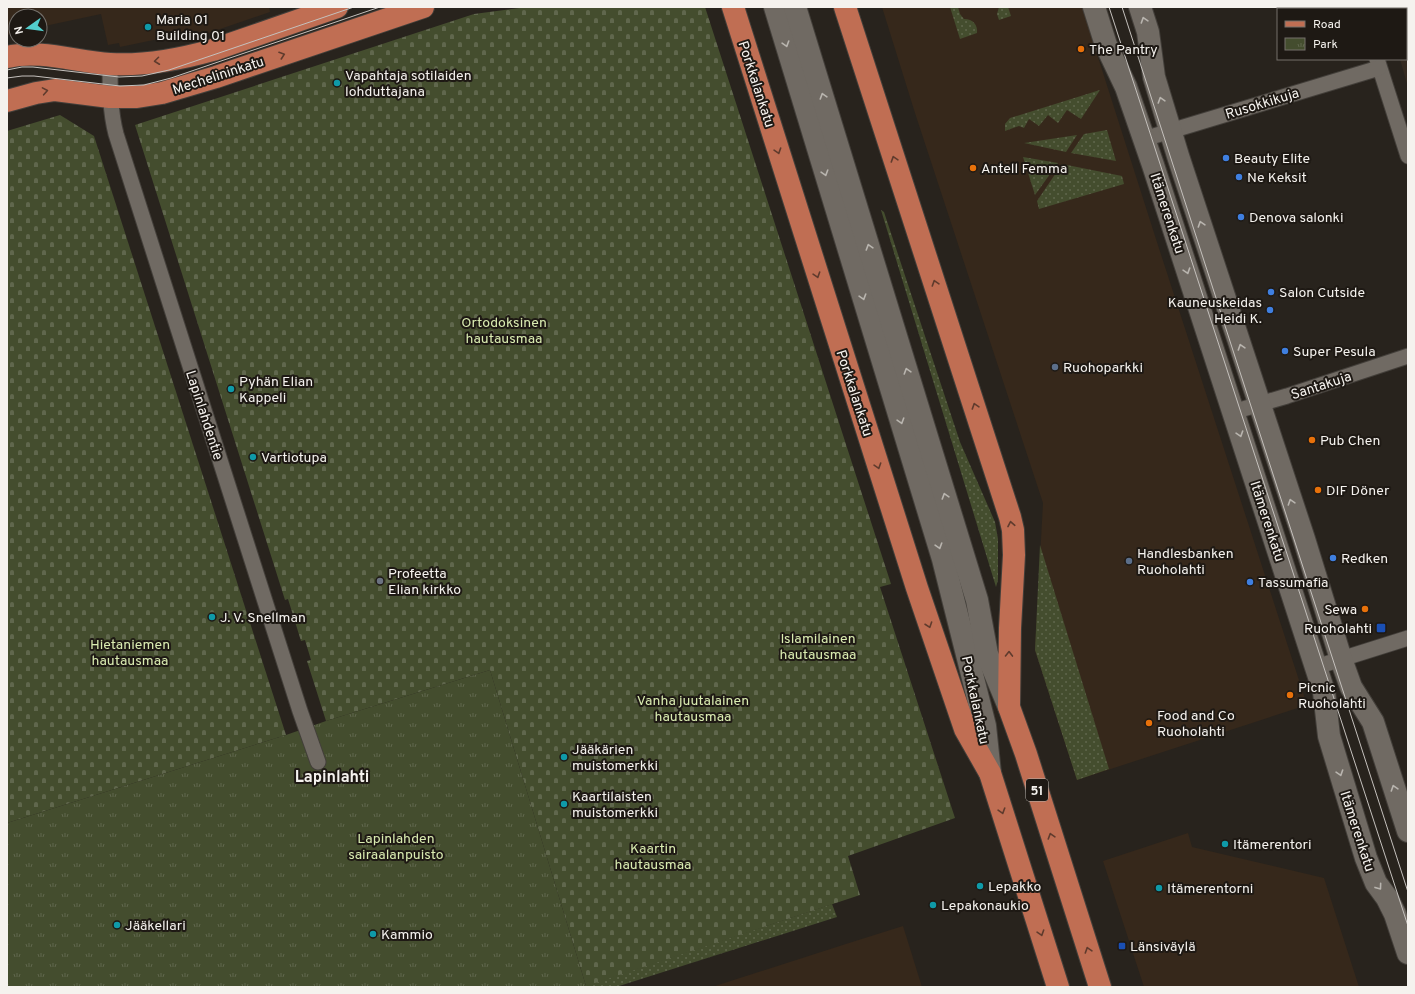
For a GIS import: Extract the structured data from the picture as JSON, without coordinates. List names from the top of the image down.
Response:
{
  "streets": {
    "main road": ["Mechelininkatu", "Porkkalankatu", "51"],
    "street": [
      "Rusokkikuja",
      "Itämerenkatu",
      "Santakuja",
      "Lapinlahdentie"
    ]
  },
  "crossings": [
    ["Mechelininkatu", "Lapinlahdentie"],
    ["Rusokkikuja", "Itämerenkatu"],
    ["Itämerenkatu", "Santakuja"]
  ],
  "districts": ["Lapinlahti"],
  "parks": [
    "Ortodoksinen hautausmaa",
    "Islamilainen hautausmaa",
    "Hietaniemen hautausmaa",
    "Vanha juutalainen hautausmaa",
    "Lapinlahden sairaalanpuisto",
    "Kaartin hautausmaa"
  ],
  "places": {
    "other": [
      "Maria 01 Building 01",
      "The Pantry",
      "Vapahtaja sotilaiden lohduttajana",
      "Beauty Elite",
      "Antell Femma",
      "Ne Keksit",
      "Denova salonki",
      "Salon Cutside",
      "Kauneuskeidas Heidi K.",
      "Super Pesula",
      "Ruohoparkki",
      "Pyhän Elian Kappeli",
      "Pub Chen",
      "Vartiotupa",
      "DIF Döner",
      "Redken",
      "Handlesbanken Ruoholahti",
      "Profeetta Elian kirkko",
      "Tassumafia",
      "Sewa",
      "J. V. Snellman",
      "Picnic Ruoholahti",
      "Food and Co Ruoholahti",
      "Jääkärien muistomerkki",
      "Kaartilaisten muistomerkki",
      "Itämerentori",
      "Lepakko",
      "Itämerentorni",
      "Lepakonaukio",
      "Jääkellari",
      "Kammio"
    ],
    "transit": ["Ruoholahti", "Länsiväylä"]
  },
  "legend": ["Road", "Park"],
  "north": "left"
}
